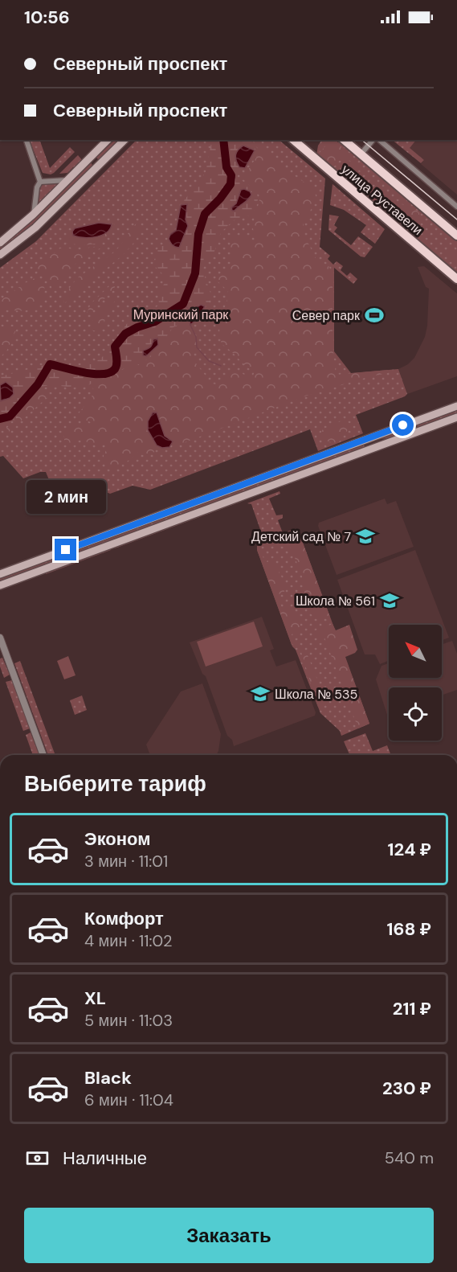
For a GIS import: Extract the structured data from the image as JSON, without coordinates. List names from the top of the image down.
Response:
{
  "streets": {
    "main road": ["улица Руставели"]
  },
  "parks": ["Муринский парк"],
  "places": {
    "sports": ["Север парк"],
    "school or university": ["Детский сад № 7", "Школа № 561", "Школа № 535"]
  },
  "north": "top left",
  "page": {
    "status": "10:56",
    "banner": ["Северный проспект", "Северный проспект"],
    "bubble": "2 мин",
    "heading": "Выберите тариф",
    "list": [
      {
        "name": "Эконом",
        "note": "3 мин · 11:01",
        "value": "124 ₽"
      },
      {
        "name": "Комфорт",
        "note": "4 мин · 11:02",
        "value": "168 ₽"
      },
      {
        "name": "XL",
        "note": "5 мин · 11:03",
        "value": "211 ₽"
      },
      {
        "name": "Black",
        "note": "6 мин · 11:04",
        "value": "230 ₽"
      }
    ],
    "pay": ["Наличные", "540 m"],
    "buttons": "Заказать"
  }
}
